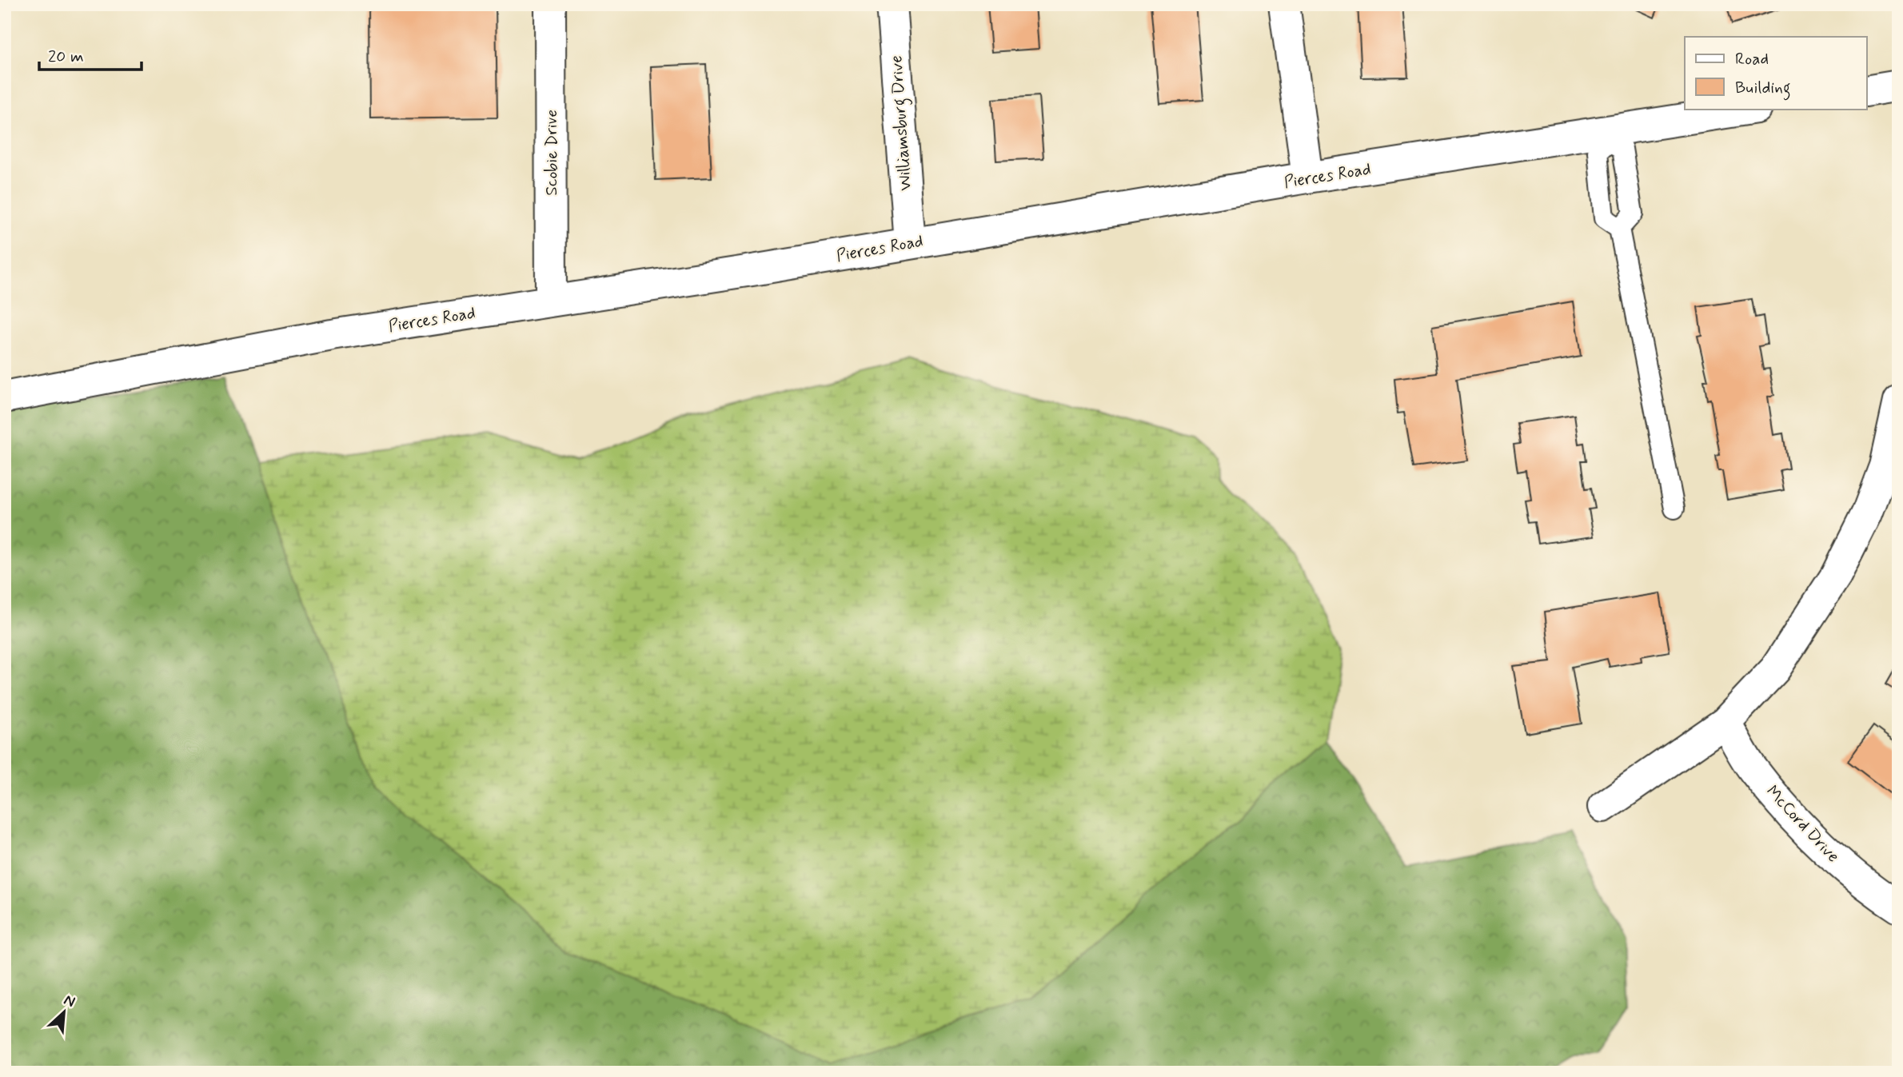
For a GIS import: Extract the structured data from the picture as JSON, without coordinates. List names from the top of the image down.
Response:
{
  "streets": {
    "street": [
      "Williamsburg Drive",
      "Scobie Drive",
      "Pierces Road",
      "McCord Drive"
    ]
  },
  "crossings": [
    ["Williamsburg Drive", "Pierces Road"],
    ["Scobie Drive", "Pierces Road"]
  ],
  "legend": ["Road", "Building"],
  "scale_bar": "20 m",
  "north": "top right"
}
